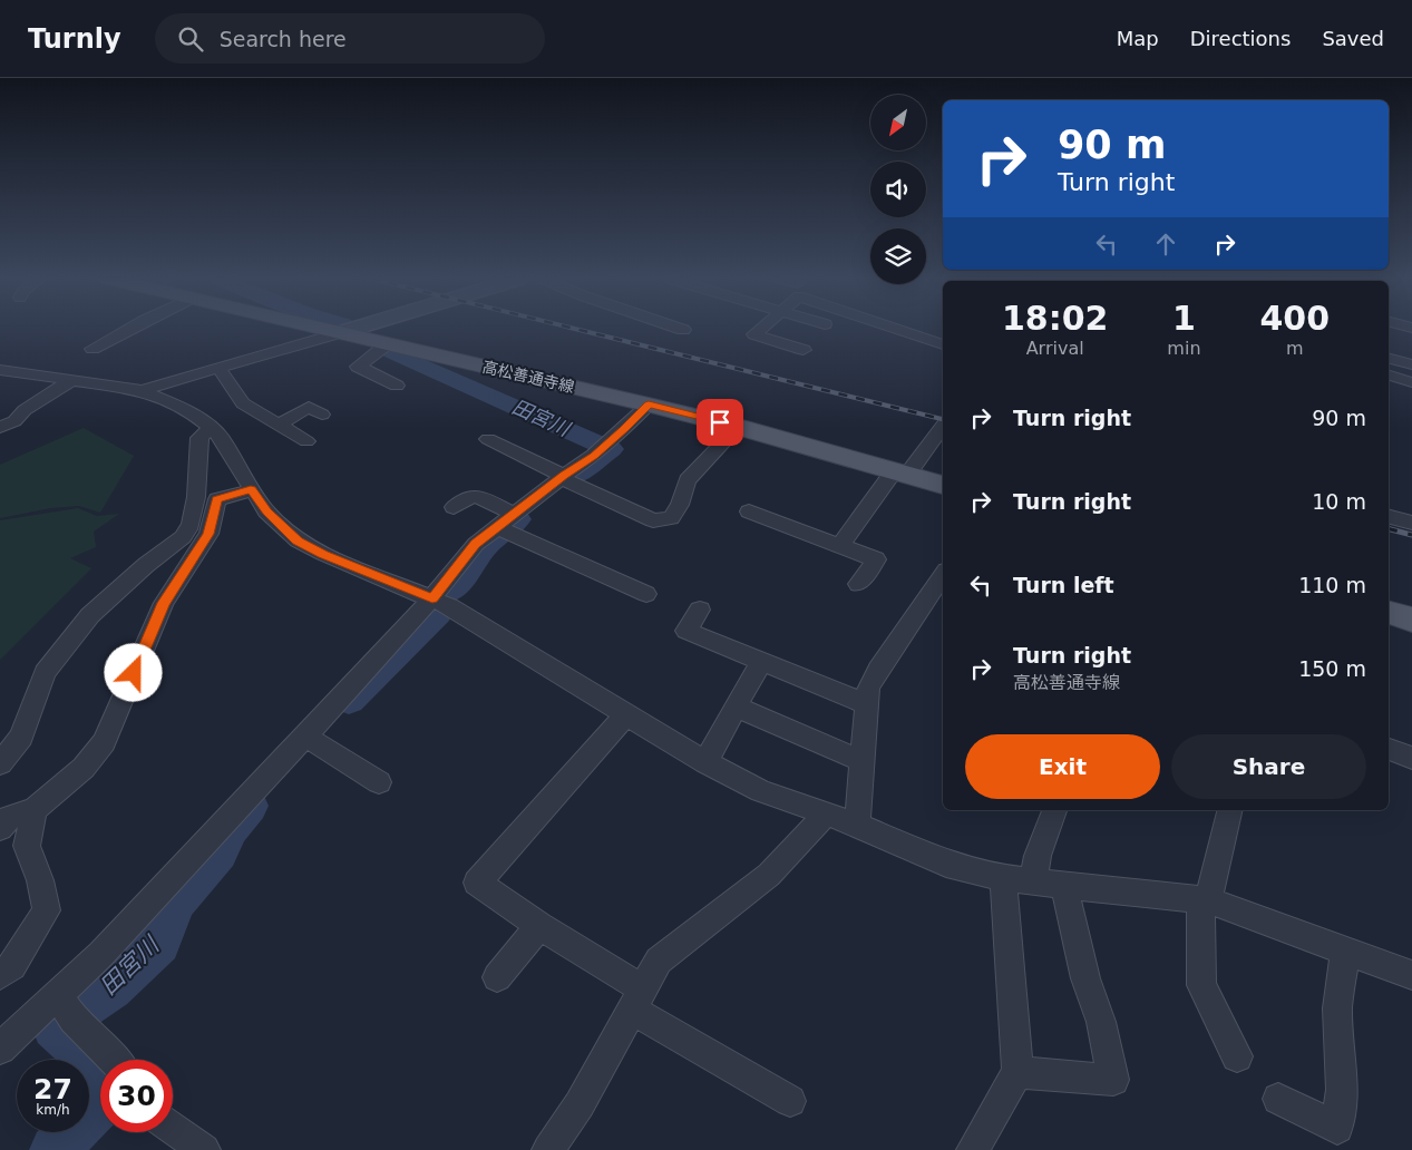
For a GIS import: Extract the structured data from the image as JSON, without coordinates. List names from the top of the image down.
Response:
{
  "streets": {
    "main road": ["高松善通寺線"]
  },
  "water": ["田宮川"],
  "north": "bottom left",
  "page": {
    "header": "Turnly",
    "search": "Search here",
    "nav": ["Map", "Directions", "Saved"],
    "turn": ["90 m", "Turn right"],
    "eta": [
      "18:02",
      "Arrival",
      "1",
      "min",
      "400",
      "m"
    ],
    "list": [
      {
        "name": "Turn right",
        "value": "90 m"
      },
      {
        "name": "Turn right",
        "value": "10 m"
      },
      {
        "name": "Turn left",
        "value": "110 m"
      },
      {
        "name": "Turn right",
        "note": "高松善通寺線",
        "value": "150 m"
      }
    ],
    "buttons": ["Exit", "Share"],
    "speed": "27 km/h",
    "limit": "30"
  }
}
